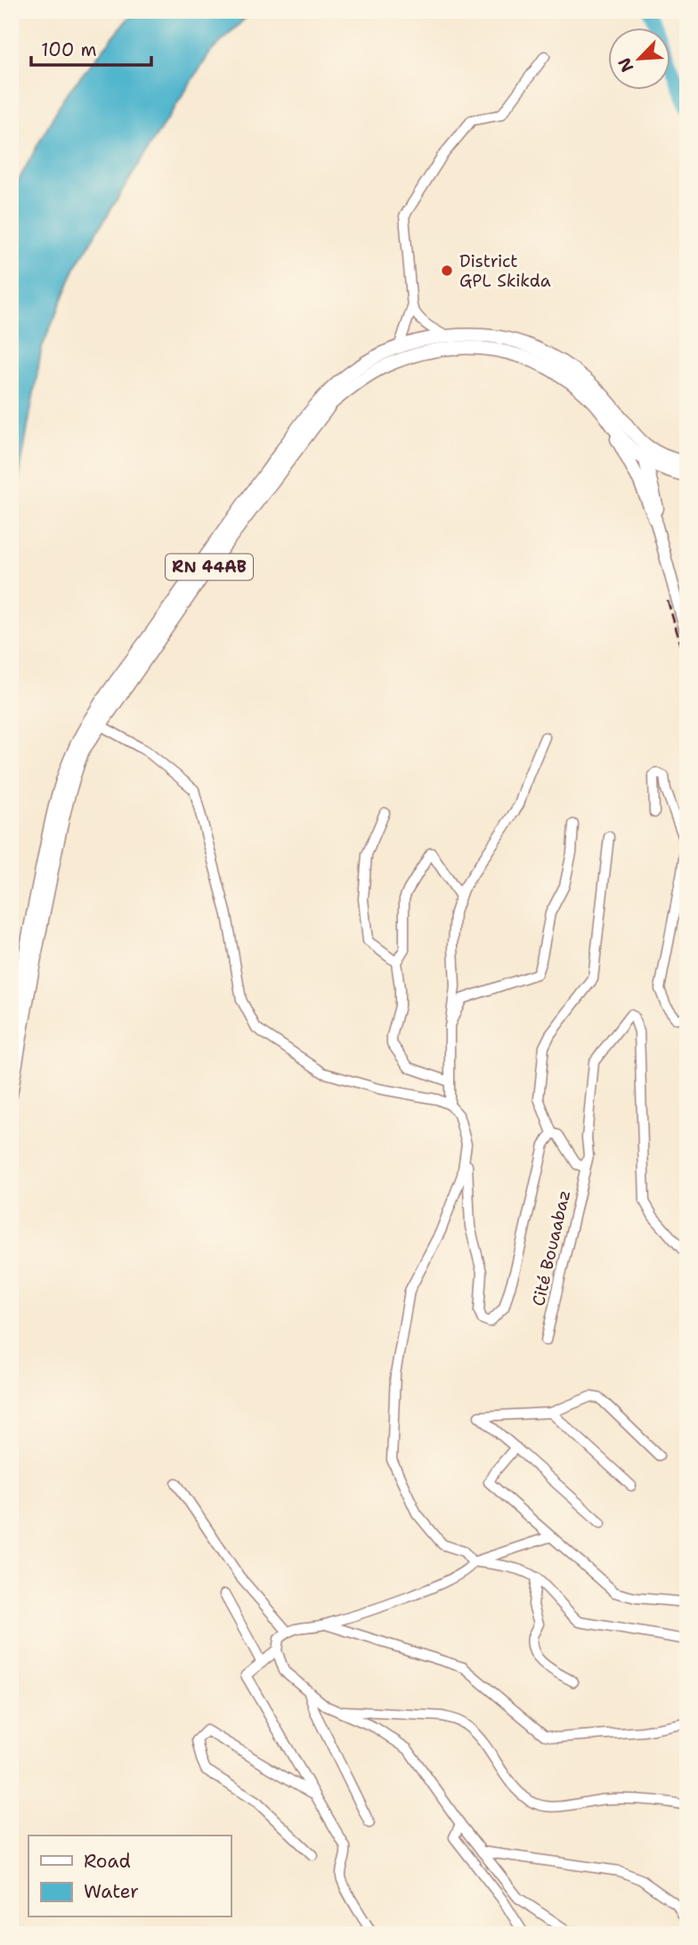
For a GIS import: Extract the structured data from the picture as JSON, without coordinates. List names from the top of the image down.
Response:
{
  "streets": {
    "highway": ["RN 44AB"],
    "street": ["Cité Bouaabaz"]
  },
  "places": ["District GPL Skikda"],
  "legend": ["Road", "Water"],
  "scale_bar": "100 m",
  "north": "bottom left"
}
